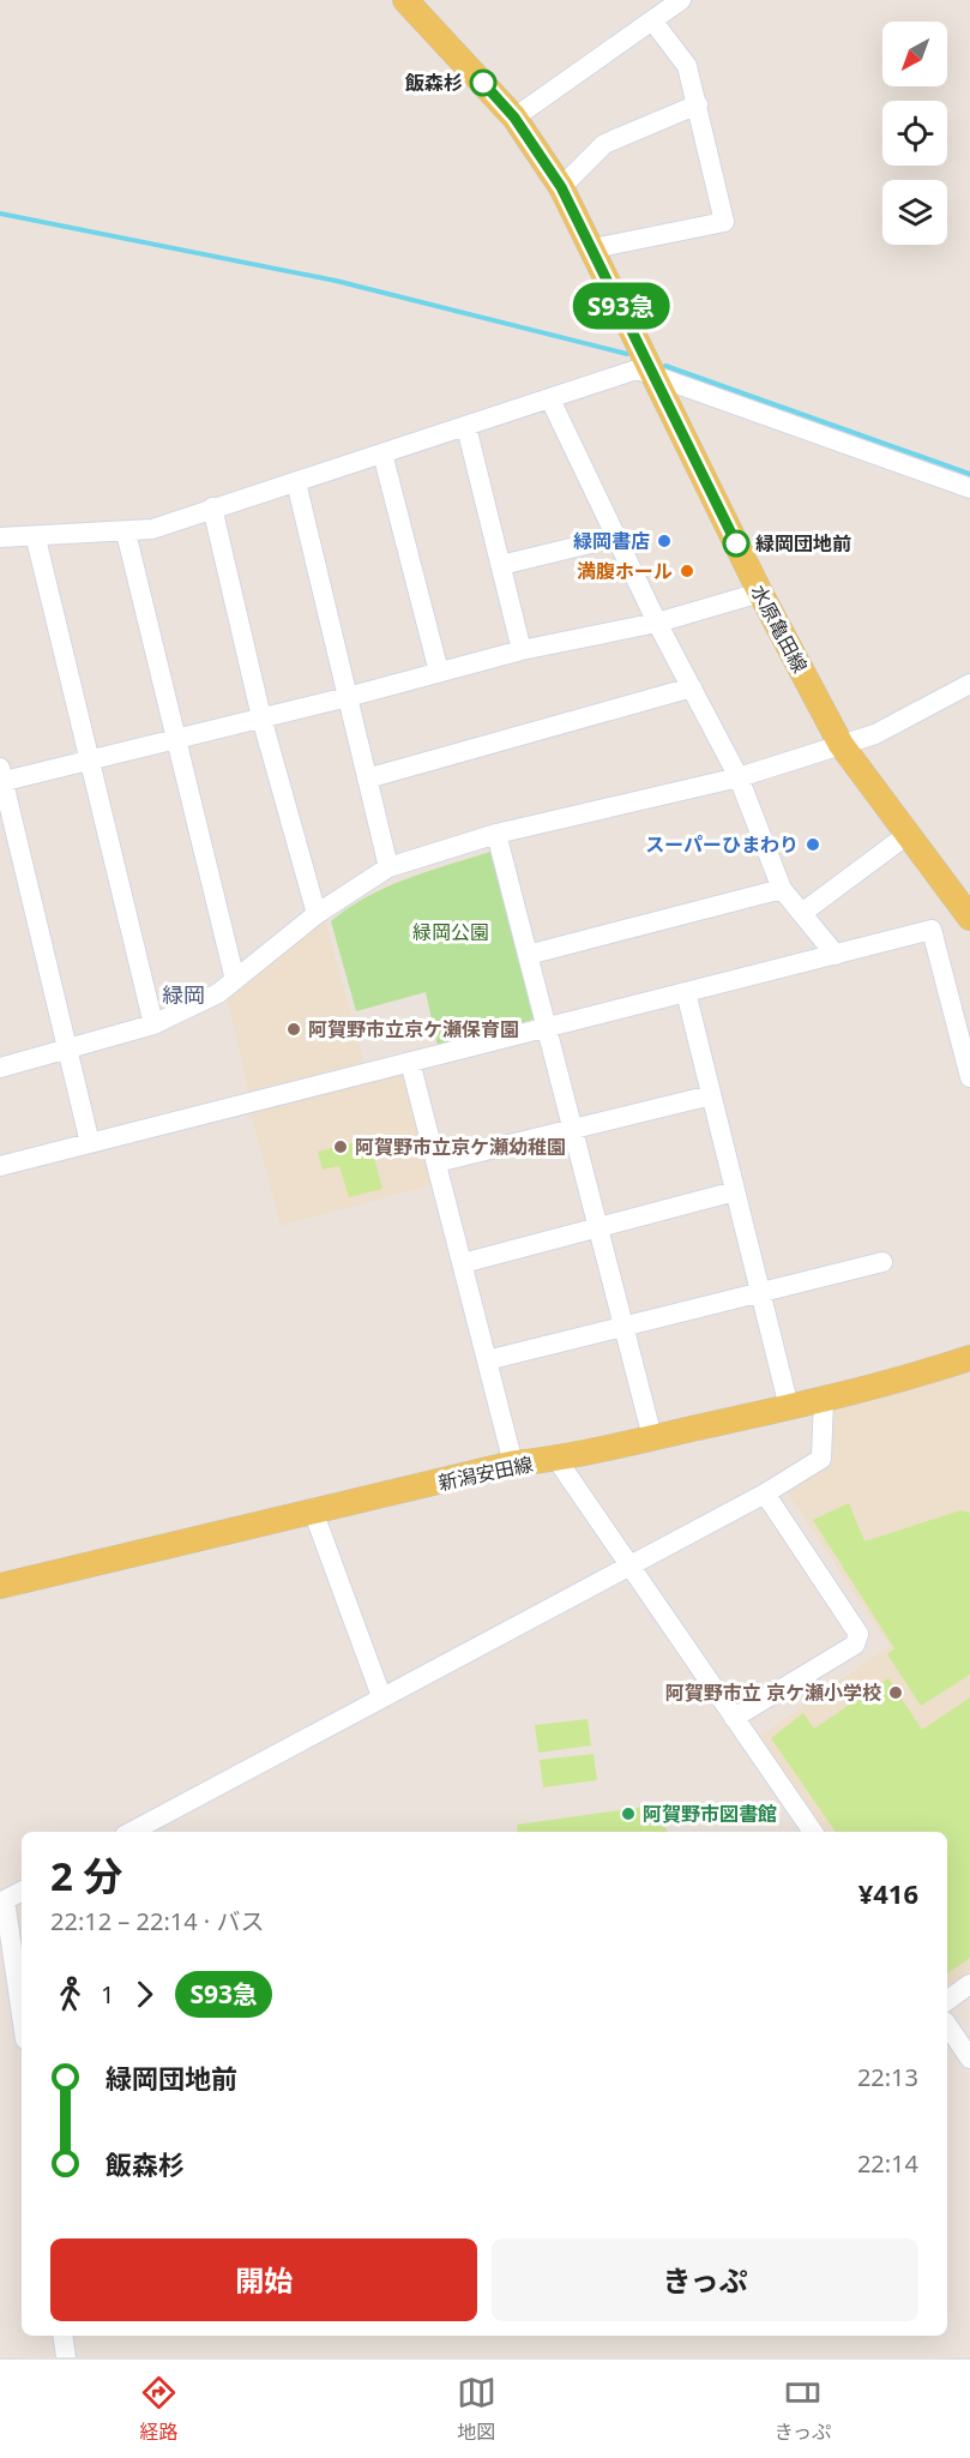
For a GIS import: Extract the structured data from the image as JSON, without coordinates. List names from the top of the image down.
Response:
{
  "streets": {
    "main road": ["水原亀田線", "新潟安田線"]
  },
  "districts": ["緑岡"],
  "parks": ["緑岡公園"],
  "places": [
    "飯森杉",
    "緑岡書店",
    "緑岡団地前",
    "満腹ホール",
    "スーパーひまわり",
    "阿賀野市立京ケ瀬保育園",
    "阿賀野市立京ケ瀬幼稚園",
    "阿賀野市立 京ケ瀬小学校",
    "阿賀野市図書館"
  ],
  "lines": ["bus line S93急"],
  "north": "bottom left",
  "page": {
    "on_map": "S93急",
    "heading": ["2 分", "22:12 – 22:14 · バス", "¥416"],
    "legs": ["1", "S93急"],
    "list": [
      {
        "name": "緑岡団地前",
        "value": "22:13"
      },
      {
        "name": "飯森杉",
        "value": "22:14"
      }
    ],
    "buttons": ["開始", "きっぷ"],
    "tabs": ["経路", "地図", "きっぷ"]
  }
}
